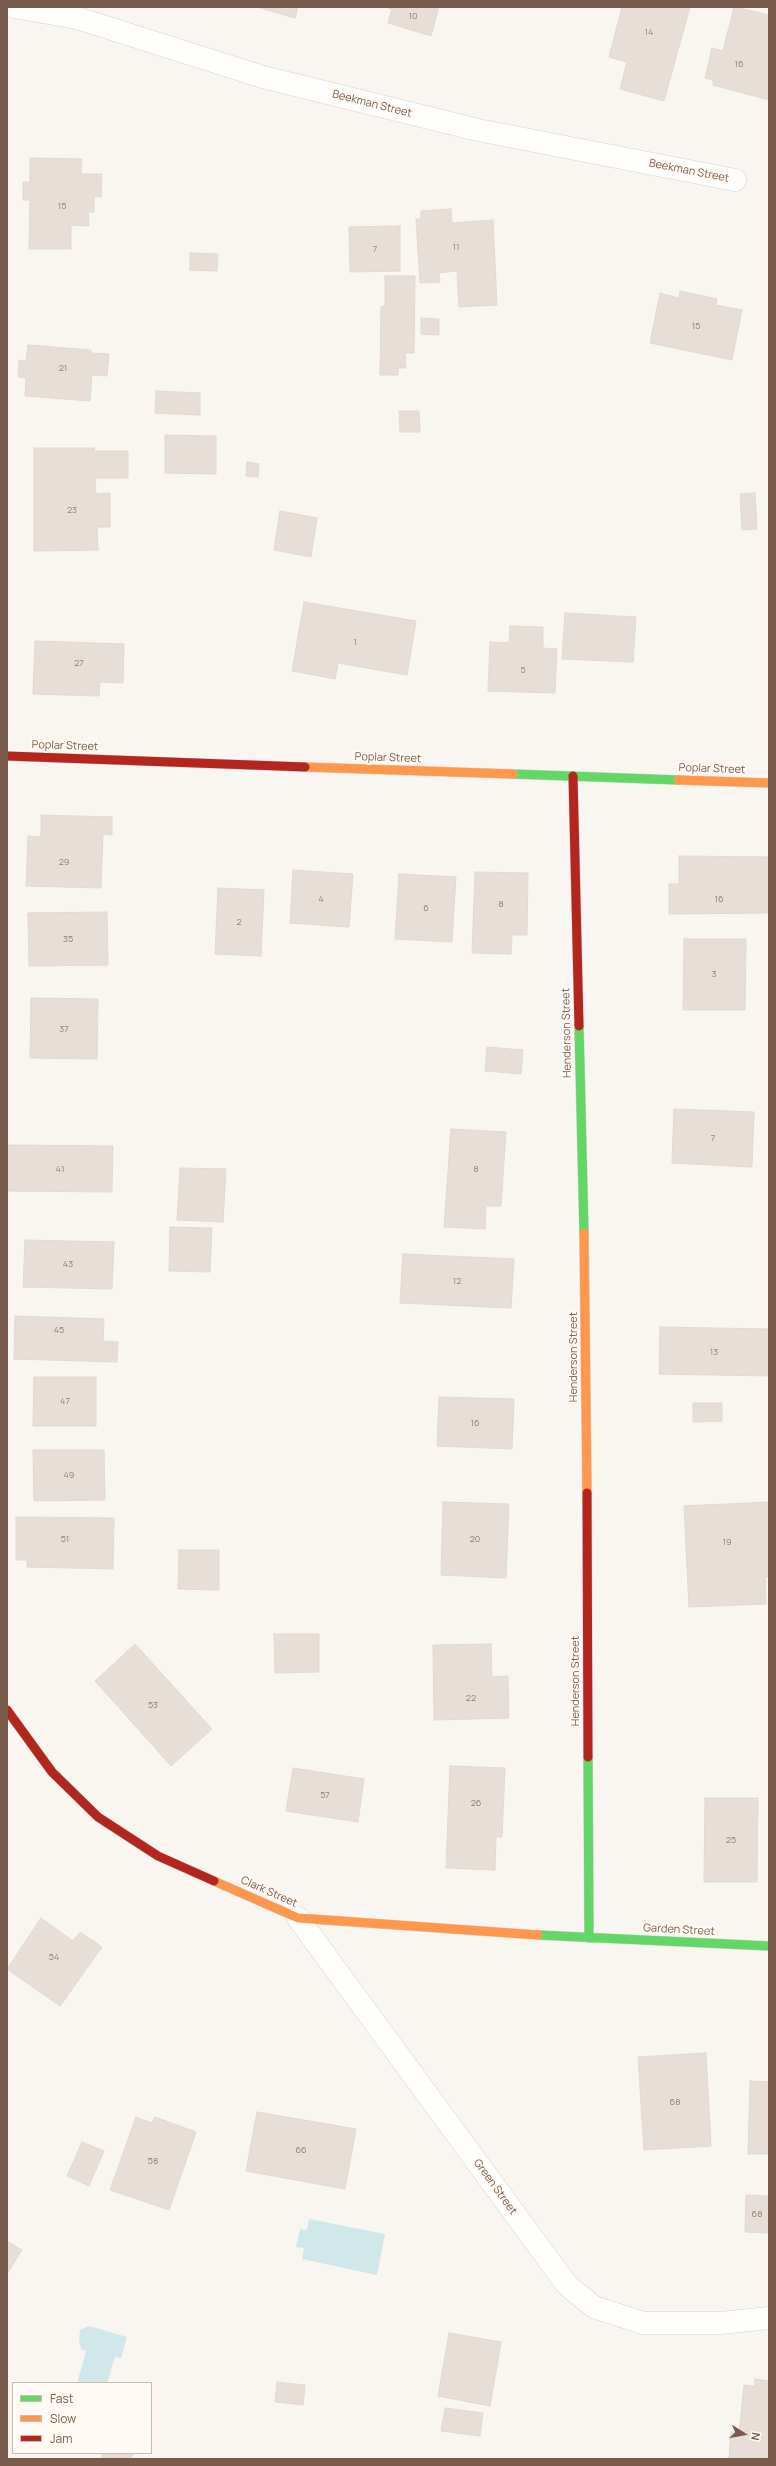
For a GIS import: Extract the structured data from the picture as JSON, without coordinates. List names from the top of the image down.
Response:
{
  "streets": {
    "street": [
      "Beekman Street",
      "Poplar Street",
      "Henderson Street",
      "Clark Street",
      "Garden Street",
      "Green Street"
    ]
  },
  "crossings": [
    ["Poplar Street", "Henderson Street"],
    ["Henderson Street", "Clark Street"],
    ["Henderson Street", "Garden Street"],
    ["Clark Street", "Garden Street"],
    ["Clark Street", "Green Street"]
  ],
  "house_numbers": [
    "10",
    "14",
    "16",
    "15",
    "11",
    "7",
    "15",
    "21",
    "23",
    "1",
    "27",
    "5",
    "29",
    "4",
    "16",
    "8",
    "6",
    "2",
    "35",
    "3",
    "37",
    "7",
    "41",
    "8",
    "43",
    "12",
    "45",
    "13",
    "47",
    "16",
    "49",
    "51",
    "20",
    "19",
    "22",
    "53",
    "57",
    "26",
    "25",
    "54",
    "68",
    "66",
    "58",
    "68"
  ],
  "legend": ["Fast", "Slow", "Jam"],
  "north": "right"
}
